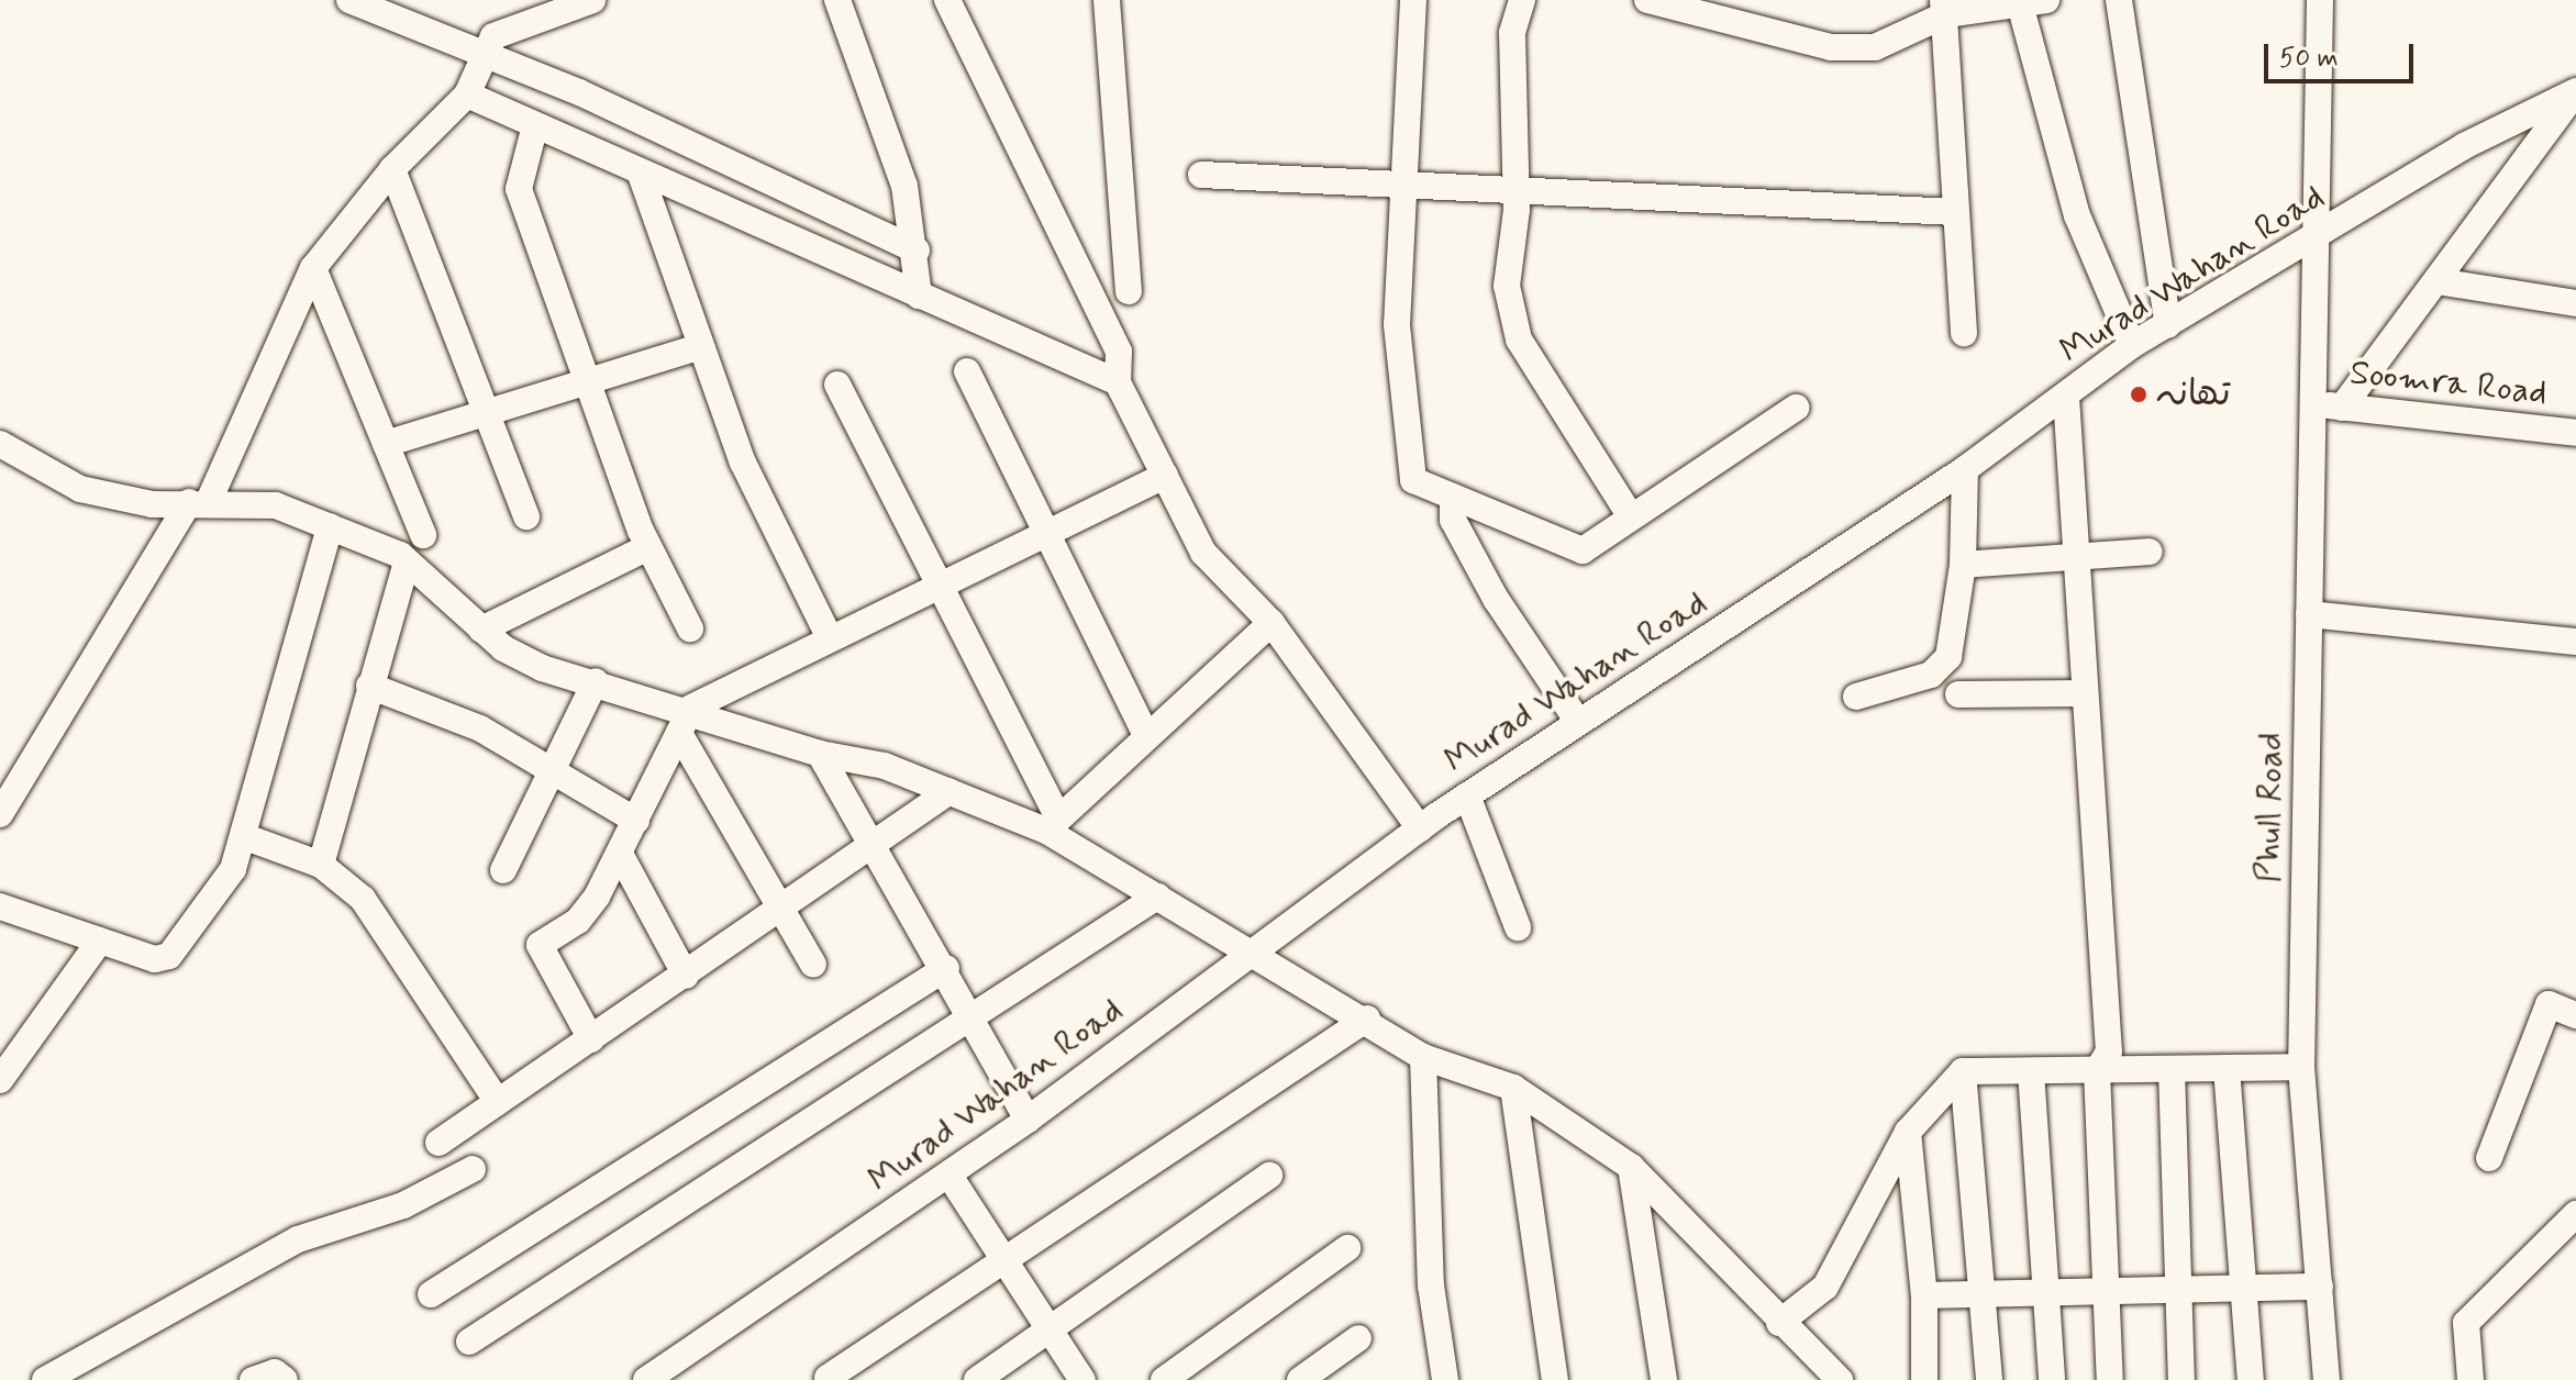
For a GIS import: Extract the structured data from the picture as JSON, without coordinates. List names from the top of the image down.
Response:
{
  "streets": {
    "street": ["Murad Wahan Road", "Soomra Road", "Phull Road"]
  },
  "crossings": [
    ["Murad Wahan Road", "Phull Road"],
    ["Soomra Road", "Phull Road"]
  ],
  "places": ["تھانہ"],
  "scale_bar": "50 m"
}
